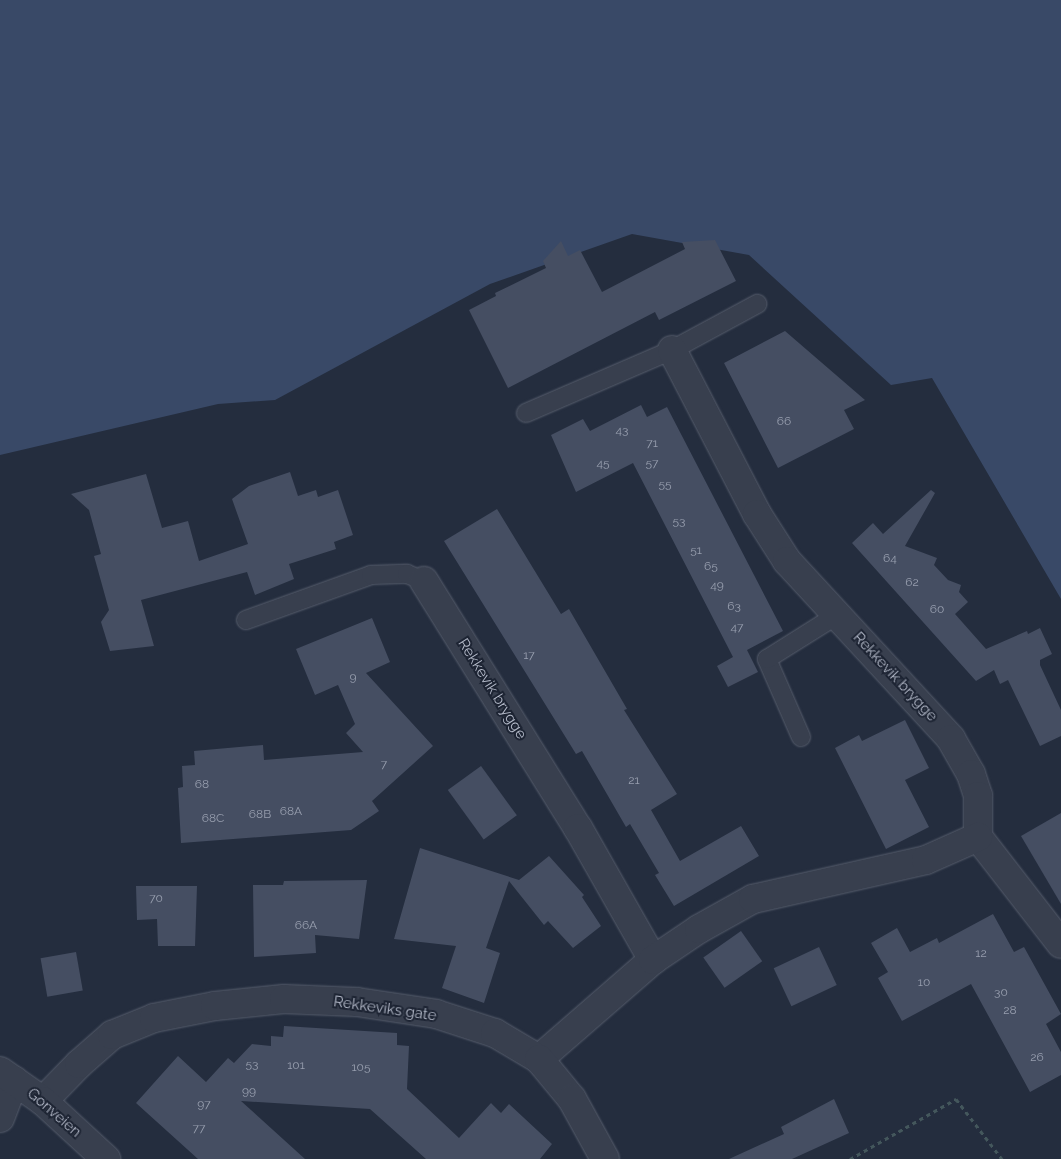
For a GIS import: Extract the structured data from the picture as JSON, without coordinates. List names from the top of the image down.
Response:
{
  "streets": {
    "street": ["Rekkevik brygge", "Rekkeviks gate", "Gonveien"]
  },
  "crossings": [
    ["Rekkeviks gate", "Gonveien"]
  ],
  "house_numbers": [
    "66",
    "43",
    "71",
    "45",
    "57",
    "55",
    "53",
    "51",
    "64",
    "65",
    "62",
    "49",
    "63",
    "60",
    "47",
    "17",
    "9",
    "7",
    "21",
    "68",
    "68A",
    "68B",
    "68C",
    "70",
    "66A",
    "12",
    "10",
    "30",
    "28",
    "26",
    "53",
    "101",
    "105",
    "99",
    "97",
    "77"
  ]
}
